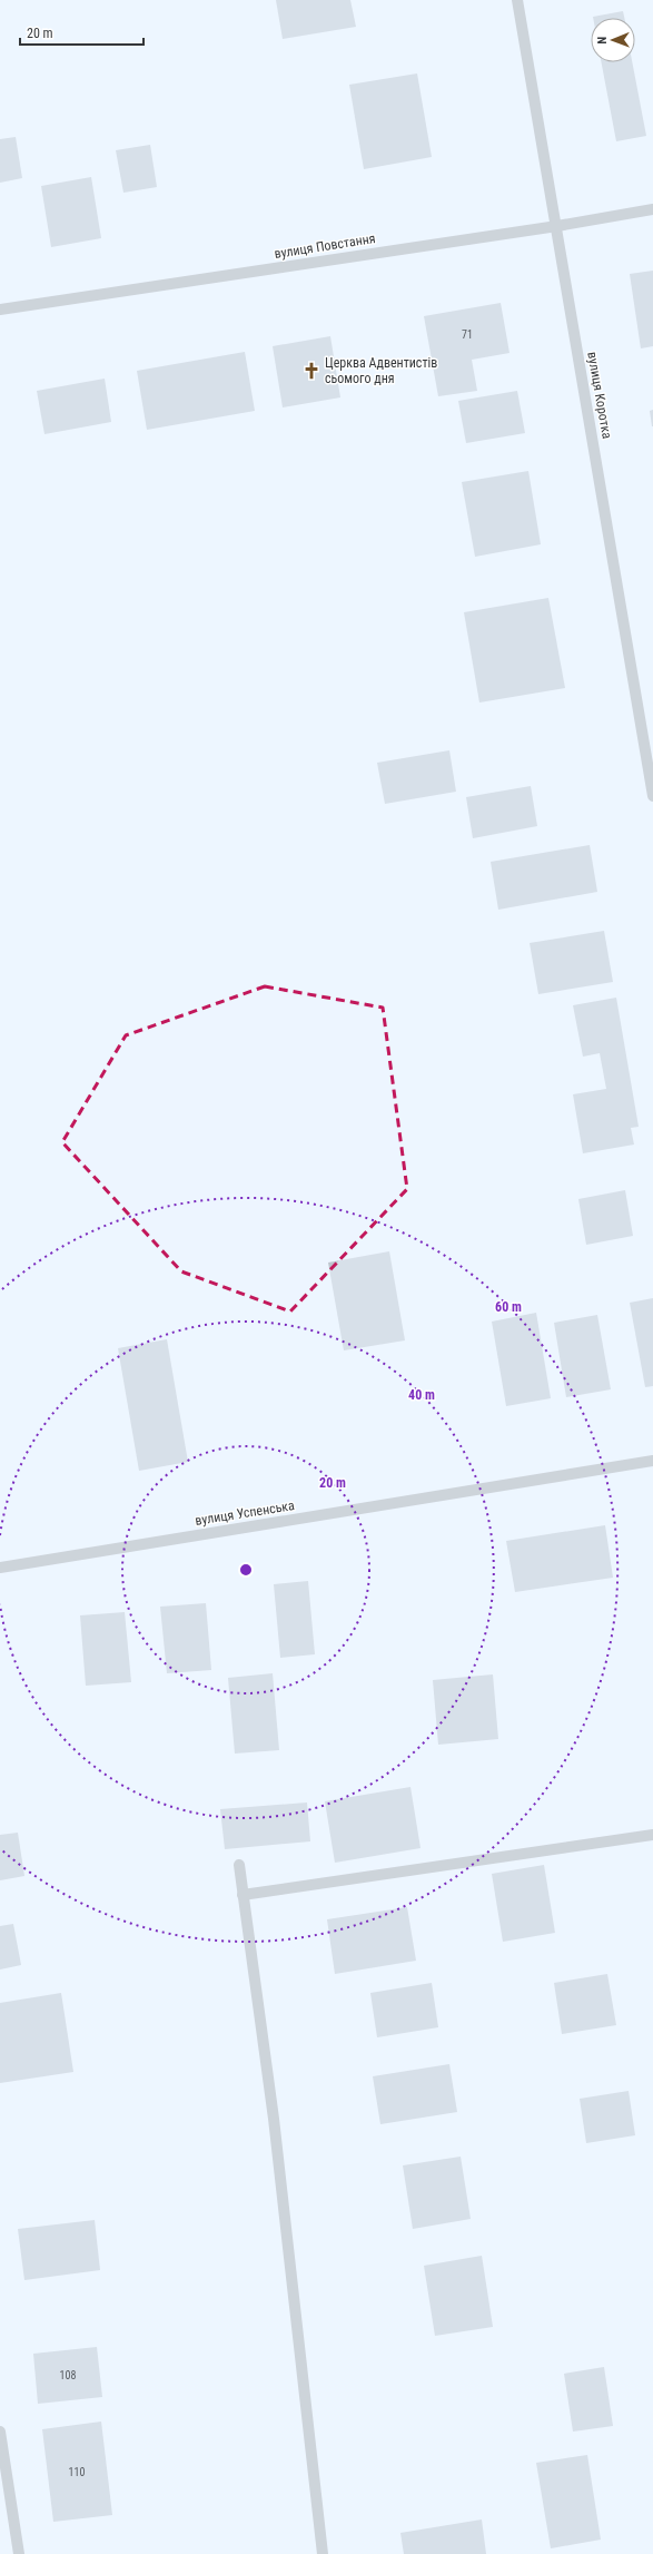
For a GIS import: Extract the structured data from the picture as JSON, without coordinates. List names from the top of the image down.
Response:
{
  "streets": {
    "street": ["вулиця Повстання", "вулиця Коротка", "вулиця Успенська"]
  },
  "crossings": [
    ["вулиця Повстання", "вулиця Коротка"]
  ],
  "places": {
    "church": ["Церква Адвентистів сьомого дня"]
  },
  "house_numbers": ["71", "108", "110"],
  "scale_bar": "20 m",
  "north": "left",
  "rings": ["60 m", "40 m", "20 m"]
}
